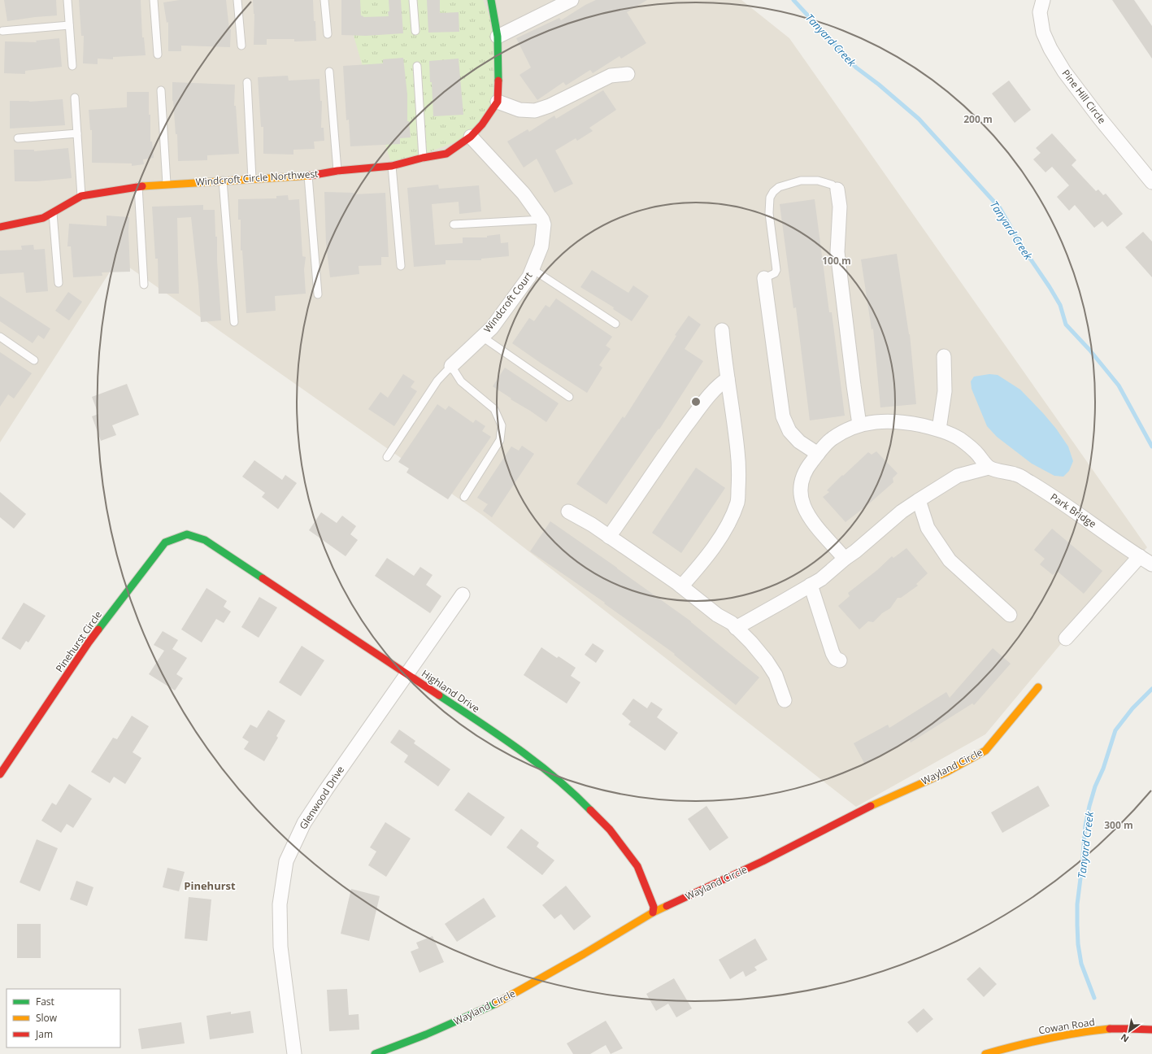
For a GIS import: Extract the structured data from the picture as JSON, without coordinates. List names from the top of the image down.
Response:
{
  "streets": {
    "street": [
      "Pine Hill Circle",
      "Windcroft Circle Northwest",
      "Windcroft Court",
      "Park Bridge",
      "Pinehurst Circle",
      "Highland Drive",
      "Wayland Circle",
      "Glenwood Drive",
      "Cowan Road"
    ]
  },
  "crossings": [
    ["Windcroft Circle Northwest", "Windcroft Court"],
    ["Pinehurst Circle", "Highland Drive"],
    ["Highland Drive", "Wayland Circle"],
    ["Highland Drive", "Glenwood Drive"]
  ],
  "districts": ["Pinehurst"],
  "water": ["Tanyard Creek"],
  "legend": ["Fast", "Slow", "Jam"],
  "north": "bottom left",
  "rings": ["200 m", "100 m", "300 m"]
}
